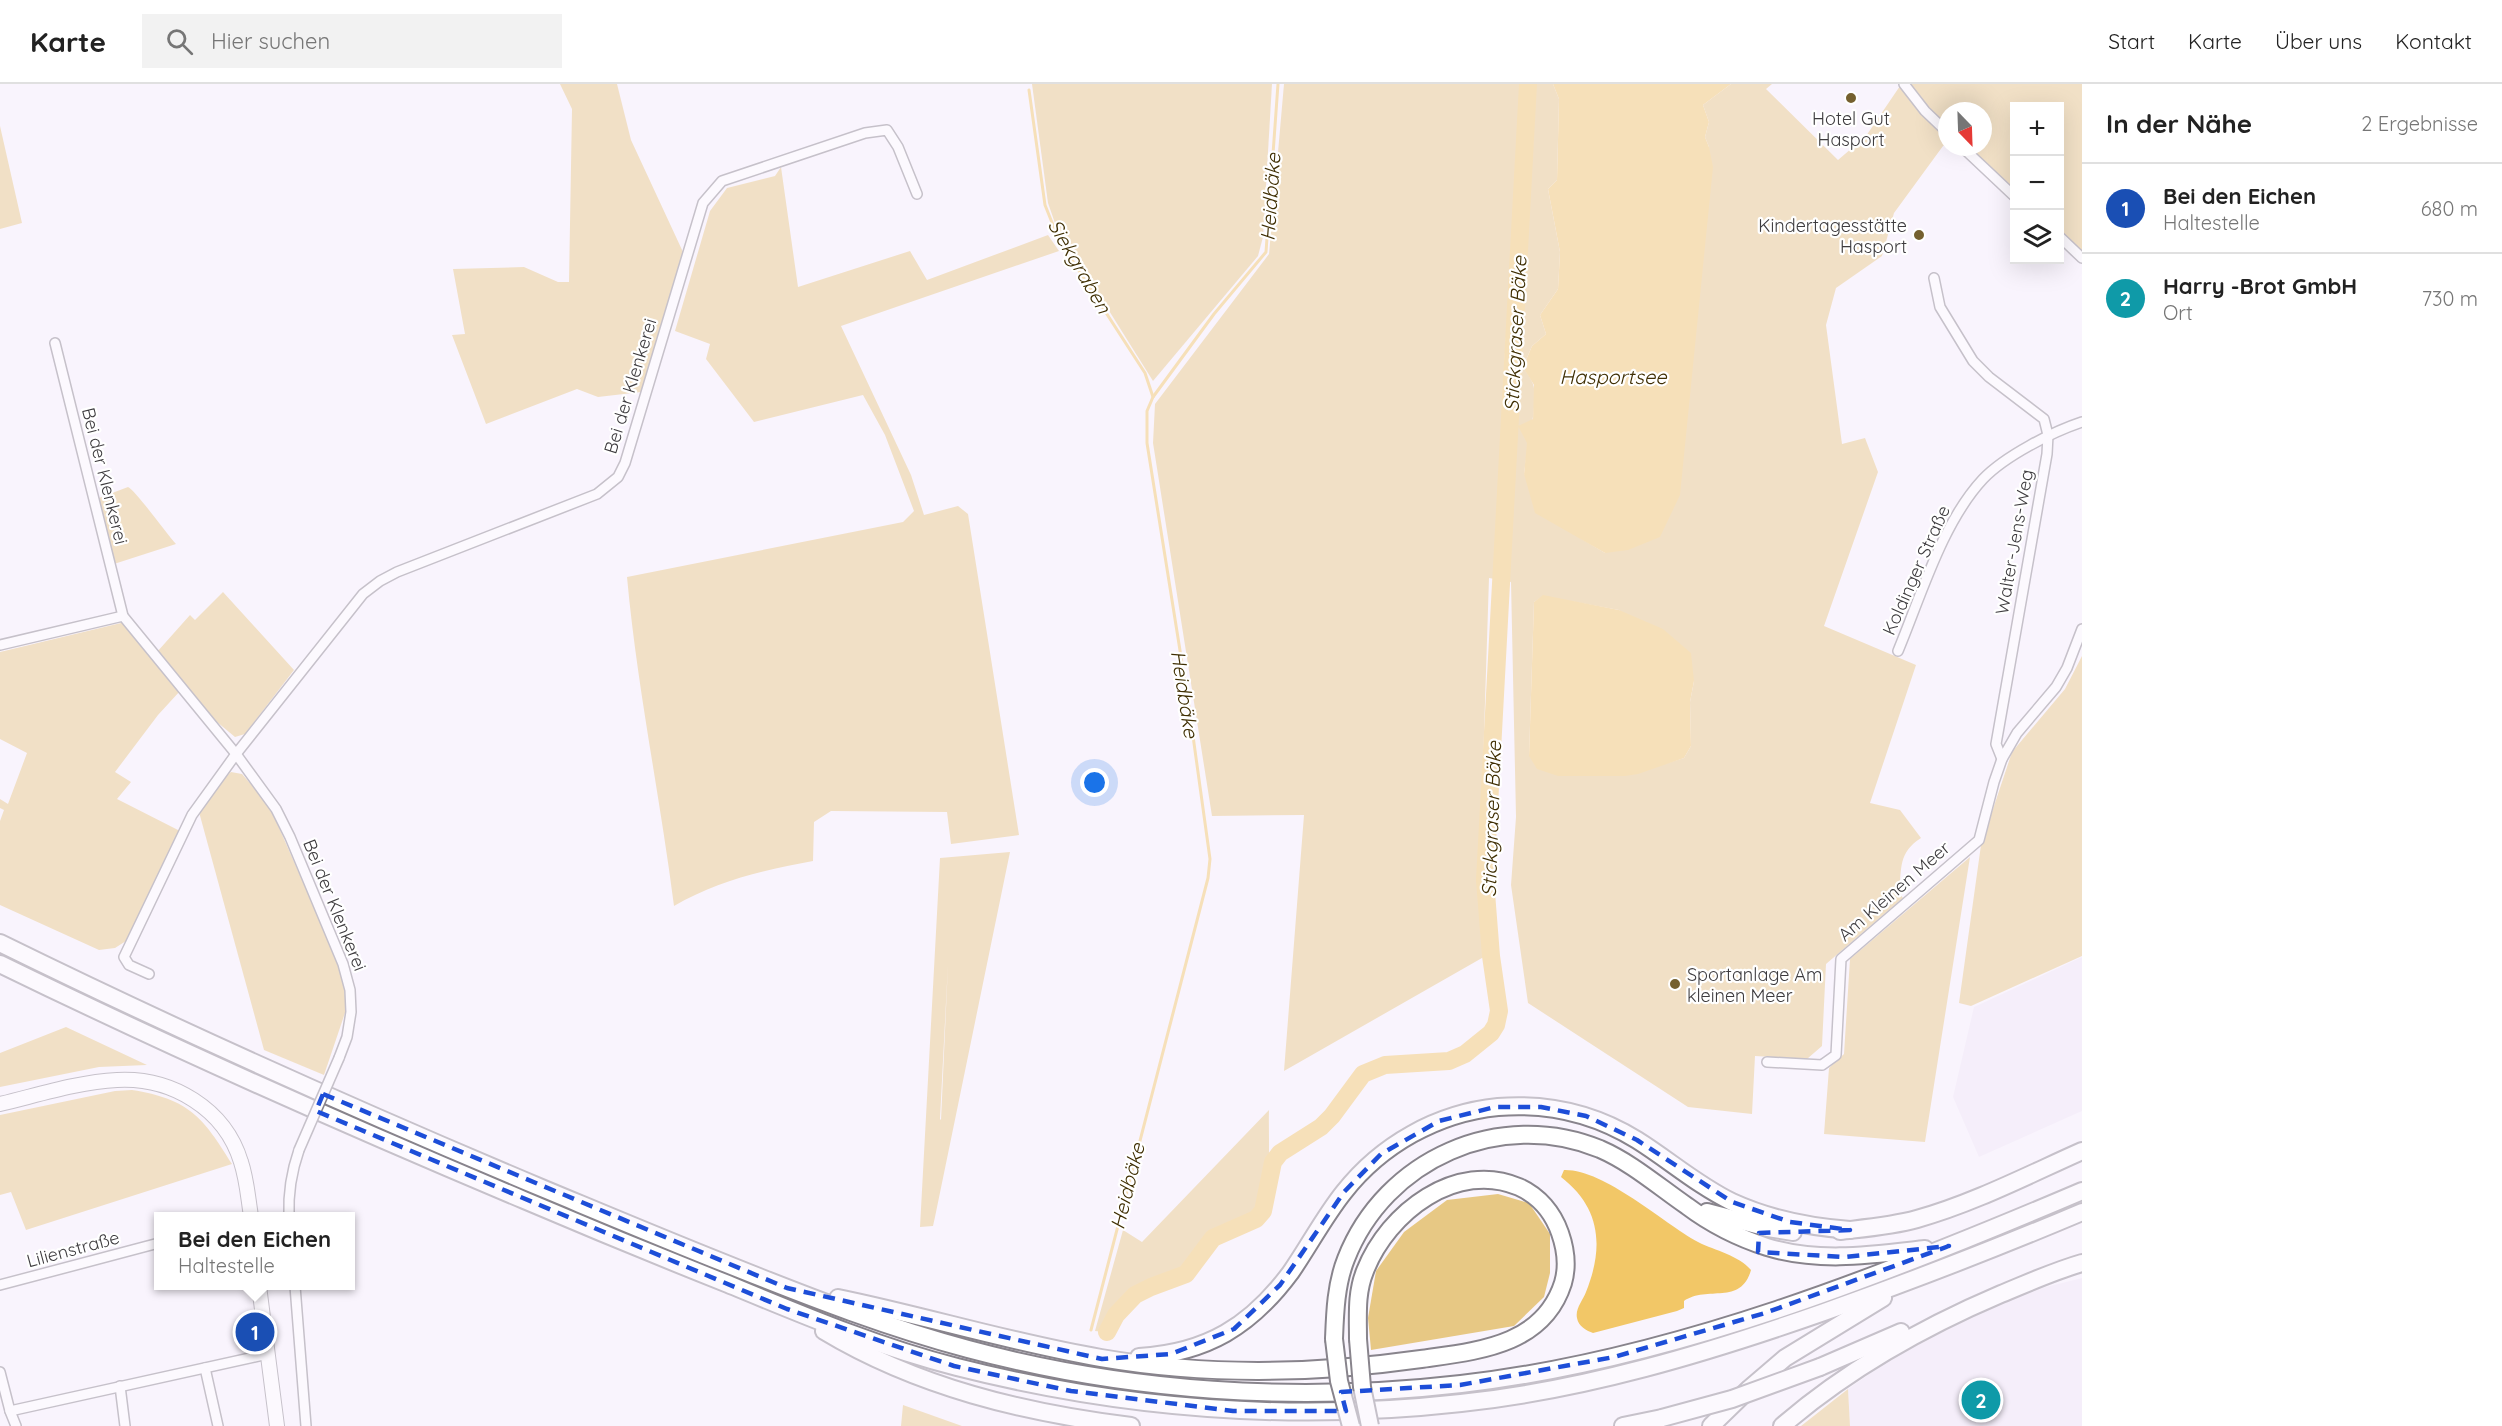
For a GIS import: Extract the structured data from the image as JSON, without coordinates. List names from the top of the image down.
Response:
{
  "streets": {
    "street": [
      "Bei der Klenkerei",
      "Walter-Jens-Weg",
      "Koldinger Straße",
      "Am Kleinen Meer",
      "Lilienstraße"
    ]
  },
  "crossings": [
    ["Walter-Jens-Weg", "Koldinger Straße"],
    ["Walter-Jens-Weg", "Am Kleinen Meer"]
  ],
  "water": [
    "Heidbäke",
    "Siekgraben",
    "Stickgraser Bäke",
    "Hasportsee"
  ],
  "places": ["Hotel Gut Hasport", "Kindertagesstätte Hasport", "Sportanlage Am kleinen Meer"],
  "north": "bottom right",
  "page": {
    "header": "Karte",
    "search": "Hier suchen",
    "nav": [
      "Start",
      "Karte",
      "Über uns",
      "Kontakt"
    ],
    "heading": ["In der Nähe", "2 Ergebnisse"],
    "map_buttons": ["+", "−"],
    "list": [
      {
        "mark": "1",
        "name": "Bei den Eichen",
        "note": "Haltestelle",
        "value": "680 m"
      },
      {
        "mark": "2",
        "name": "Harry -Brot GmbH",
        "note": "Ort",
        "value": "730 m"
      }
    ],
    "popup": ["Bei den Eichen", "Haltestelle"],
    "pins": ["1", "2"]
  }
}
